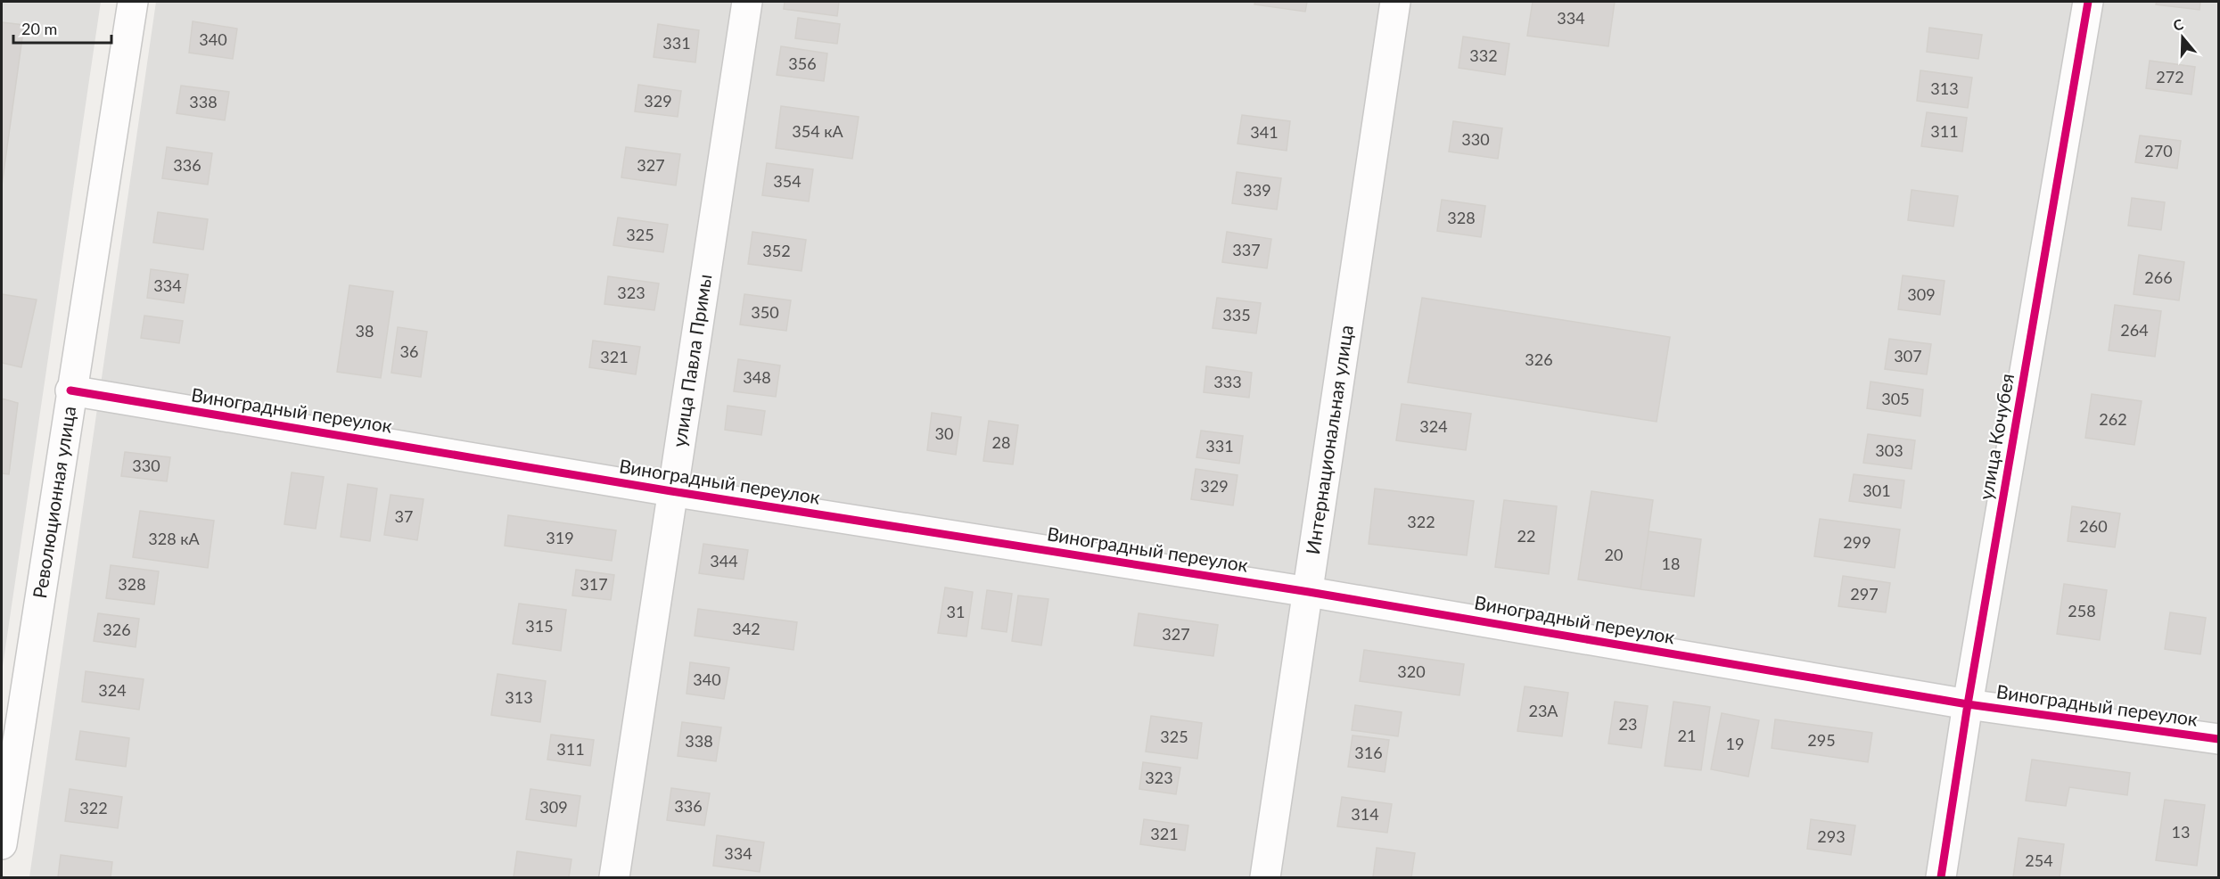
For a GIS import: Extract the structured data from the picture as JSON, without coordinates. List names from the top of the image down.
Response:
{
  "streets": {
    "street": [
      "улица Павла Примы",
      "Виноградный переулок",
      "улица Кочубея",
      "Интернациональная улица",
      "Революционная улица"
    ]
  },
  "crossings": [
    ["улица Павла Примы", "Виноградный переулок"],
    ["Виноградный переулок", "улица Кочубея"],
    ["Виноградный переулок", "Интернациональная улица"],
    ["Виноградный переулок", "Революционная улица"]
  ],
  "house_numbers": [
    "334",
    "340",
    "331",
    "332",
    "356",
    "272",
    "313",
    "329",
    "338",
    "354 кА",
    "311",
    "341",
    "330",
    "270",
    "336",
    "327",
    "354",
    "339",
    "328",
    "325",
    "337",
    "352",
    "266",
    "334",
    "323",
    "309",
    "350",
    "335",
    "264",
    "38",
    "36",
    "307",
    "321",
    "326",
    "348",
    "333",
    "305",
    "262",
    "324",
    "30",
    "28",
    "331",
    "303",
    "330",
    "329",
    "301",
    "37",
    "322",
    "260",
    "22",
    "319",
    "328 кА",
    "299",
    "20",
    "344",
    "18",
    "328",
    "317",
    "297",
    "258",
    "31",
    "315",
    "342",
    "326",
    "327",
    "320",
    "340",
    "324",
    "313",
    "23А",
    "23",
    "21",
    "325",
    "295",
    "338",
    "19",
    "311",
    "316",
    "323",
    "336",
    "309",
    "322",
    "314",
    "13",
    "321",
    "293",
    "334",
    "254"
  ],
  "scale_bar": "20 m",
  "north": "top"
}
